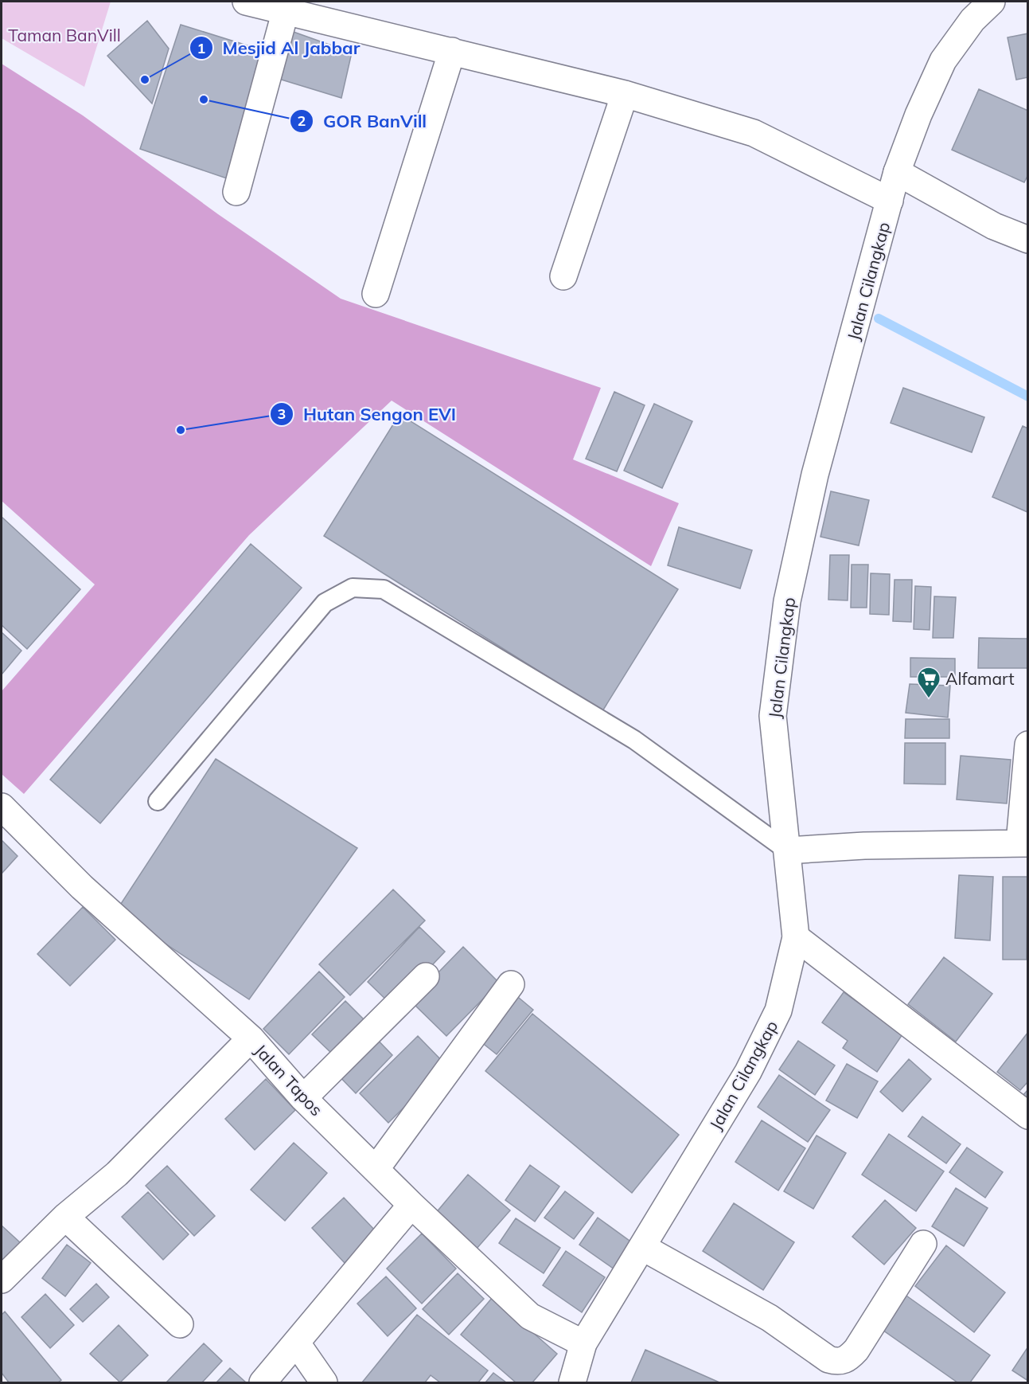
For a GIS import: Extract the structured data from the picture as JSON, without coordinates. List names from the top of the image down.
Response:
{
  "streets": {
    "street": ["Jalan Cilangkap", "Jalan Tapos"]
  },
  "crossings": [
    ["Jalan Cilangkap", "Jalan Tapos"]
  ],
  "parks": ["Taman BanVill"],
  "places": {
    "other": ["Mesjid Al Jabbar", "GOR BanVill", "Hutan Sengon EVI"],
    "supermarket": ["Alfamart"]
  }
}
